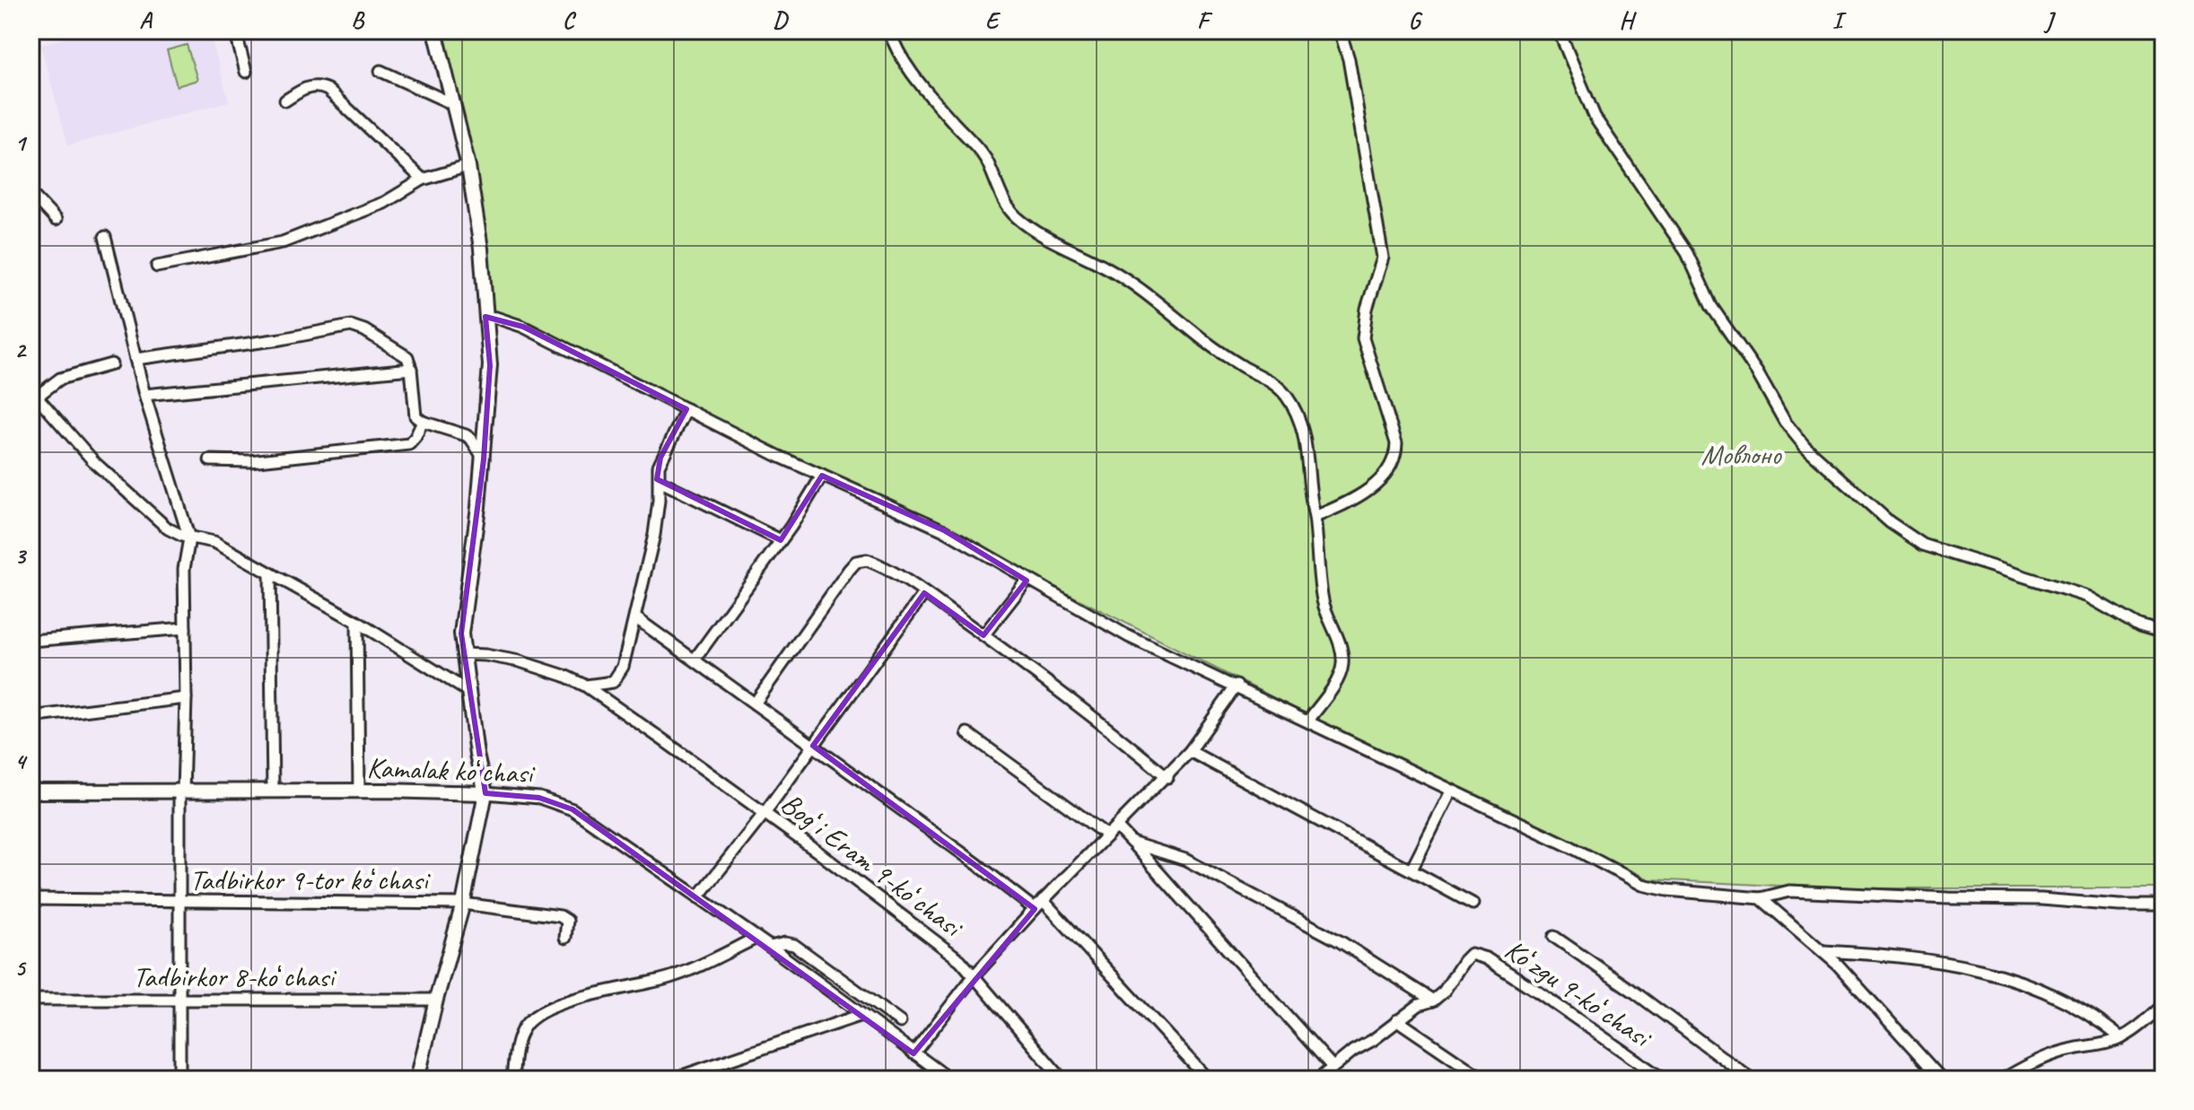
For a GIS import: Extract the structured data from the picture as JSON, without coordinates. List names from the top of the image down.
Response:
{
  "streets": {
    "street": [
      "Kamalak koʻchasi",
      "Bogʻi Eram 9-koʻchasi",
      "Tadbirkor 9-tor koʻchasi",
      "Tadbirkor 8-koʻchasi",
      "Koʻzgu 9-koʻchasi"
    ]
  },
  "parks": ["Мовлоно"],
  "grid": {
    "columns": [
      "A",
      "B",
      "C",
      "D",
      "E",
      "F",
      "G",
      "H",
      "I",
      "J"
    ],
    "rows": [
      "1",
      "2",
      "3",
      "4",
      "5"
    ]
  }
}
